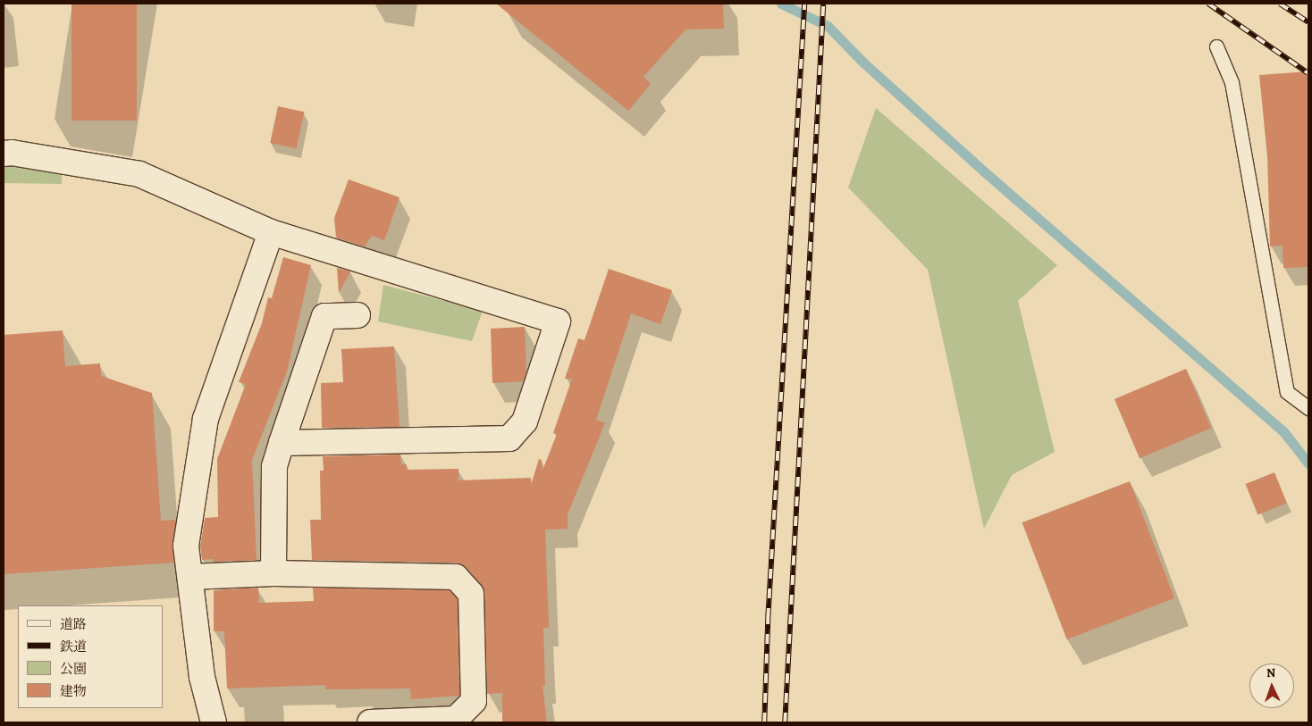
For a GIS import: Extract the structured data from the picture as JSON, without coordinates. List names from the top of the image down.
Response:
{
  "legend": [
    "道路",
    "鉄道",
    "公園",
    "建物"
  ],
  "north": "top"
}
